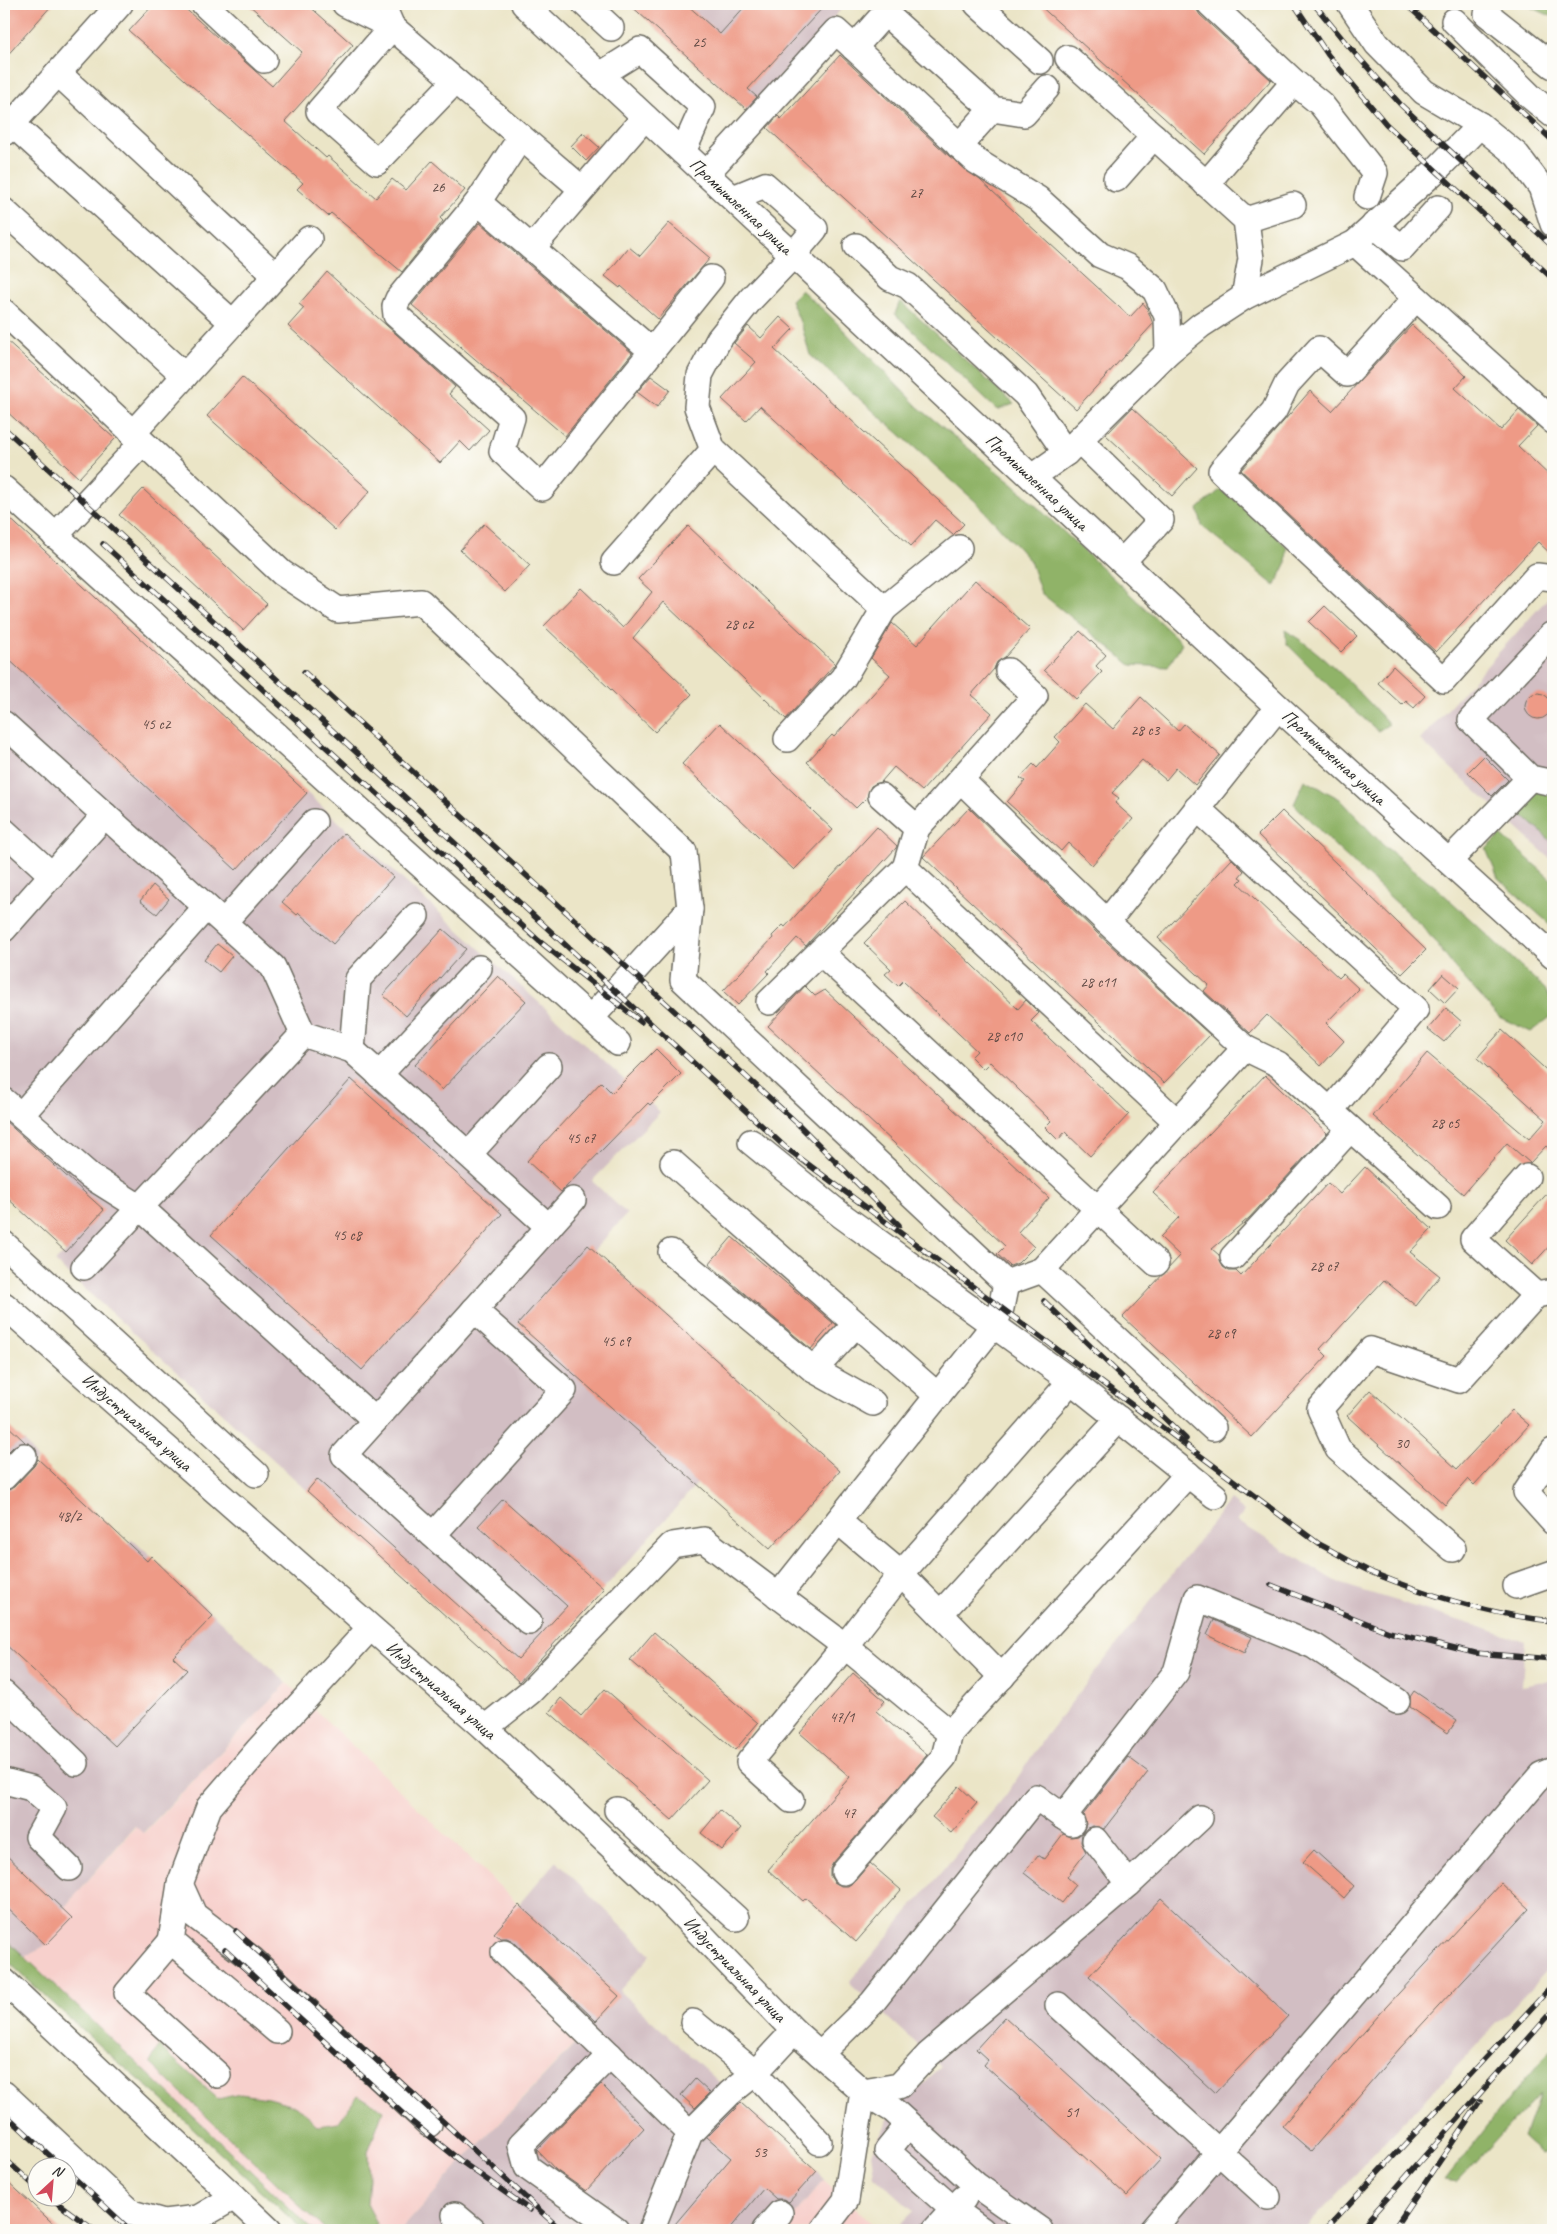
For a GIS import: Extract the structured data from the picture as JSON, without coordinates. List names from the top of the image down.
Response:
{
  "streets": {
    "street": ["Промышленная улица", "Индустриальная улица"]
  },
  "house_numbers": [
    "25",
    "26",
    "27",
    "28 с2",
    "45 с2",
    "28 с3",
    "28 с11",
    "28 с10",
    "28 с5",
    "45 с7",
    "45 с8",
    "28 с7",
    "28 с9",
    "45 с9",
    "30",
    "48/2",
    "47/1",
    "47",
    "51",
    "53"
  ],
  "north": "top right"
}
